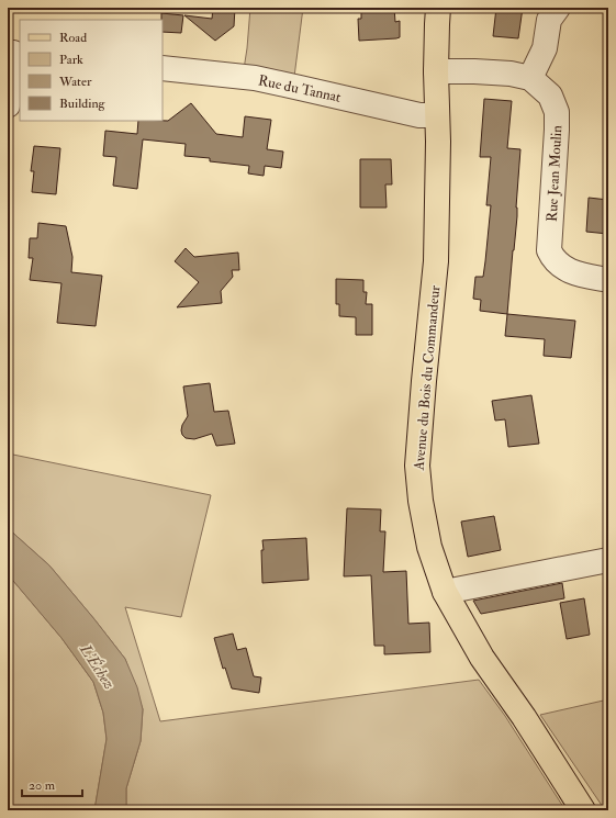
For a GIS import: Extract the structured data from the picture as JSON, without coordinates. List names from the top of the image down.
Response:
{
  "streets": {
    "main road": ["Avenue du Bois du Commandeur"],
    "street": ["Rue du Tannat", "Rue Jean Moulin"]
  },
  "crossings": [
    ["Rue du Tannat", "Avenue du Bois du Commandeur"],
    ["Rue Jean Moulin", "Avenue du Bois du Commandeur"]
  ],
  "water": ["L'Échez"],
  "legend": [
    "Road",
    "Park",
    "Water",
    "Building"
  ],
  "scale_bar": "20 m"
}
